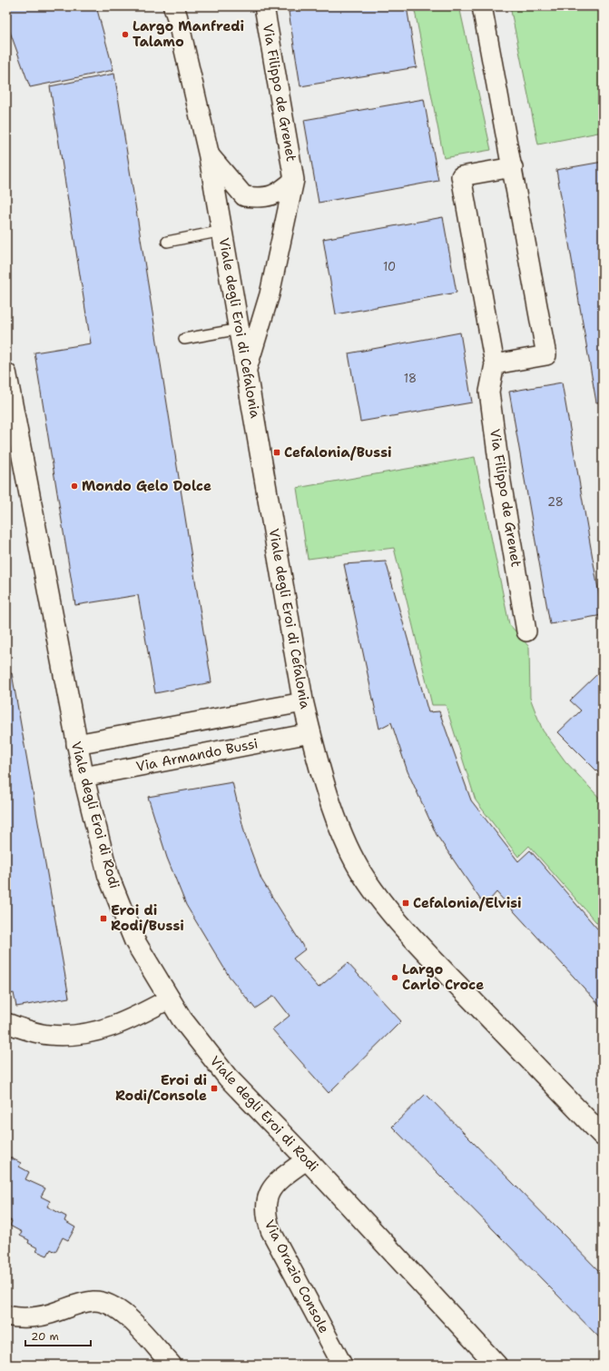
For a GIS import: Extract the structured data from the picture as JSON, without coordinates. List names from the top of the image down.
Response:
{
  "streets": {
    "main road": ["Viale degli Eroi di Cefalonia", "Viale degli Eroi di Rodi"],
    "street": ["Via Filippo de Grenet", "Via Armando Bussi", "Via Orazio Console"]
  },
  "crossings": [
    ["Via Filippo de Grenet", "Viale degli Eroi di Cefalonia"],
    ["Viale degli Eroi di Cefalonia", "Via Armando Bussi"],
    ["Via Armando Bussi", "Viale degli Eroi di Rodi"],
    ["Viale degli Eroi di Rodi", "Via Orazio Console"]
  ],
  "places": {
    "other": ["Largo Manfredi Talamo", "Mondo Gelo Dolce", "Largo Carlo Croce"],
    "transit": [
      "Cefalonia/Bussi",
      "Cefalonia/Elvisi",
      "Eroi di Rodi/Bussi",
      "Eroi di Rodi/Console"
    ]
  },
  "house_numbers": ["10", "18", "28"],
  "scale_bar": "20 m"
}
